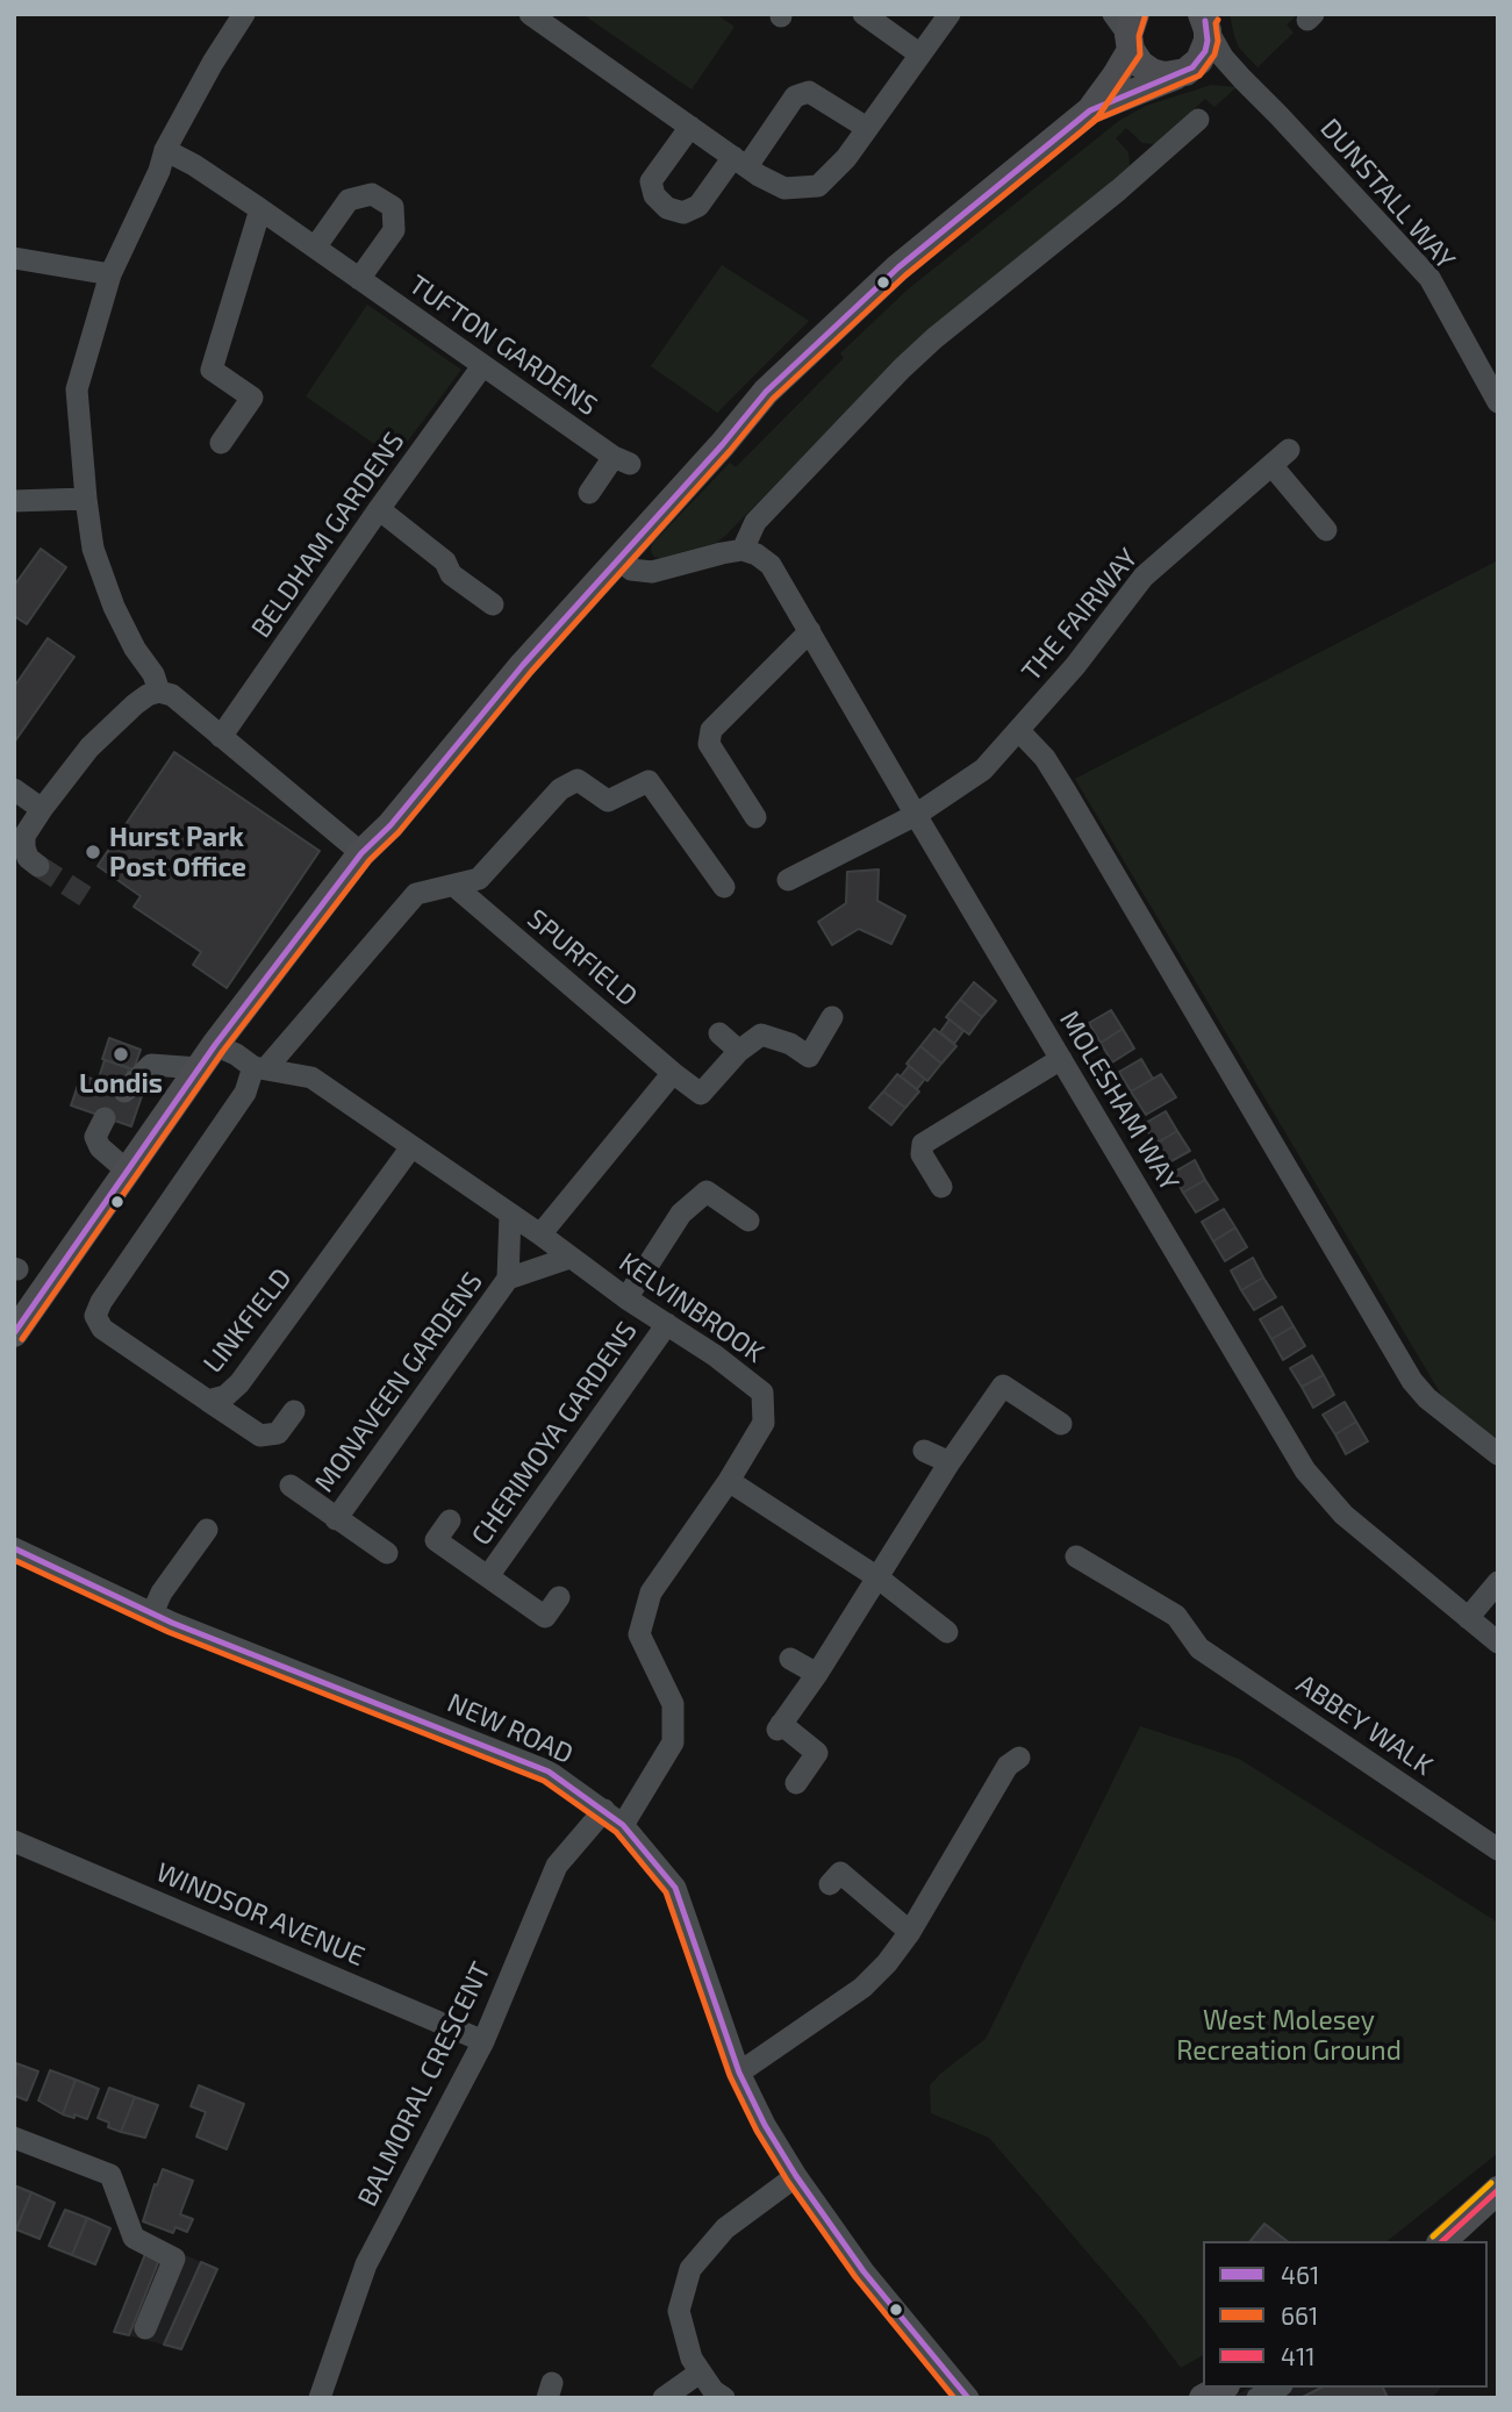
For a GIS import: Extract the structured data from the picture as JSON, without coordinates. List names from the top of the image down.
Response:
{
  "streets": {
    "street": [
      "DUNSTALL WAY",
      "TUFTON GARDENS",
      "BELDHAM GARDENS",
      "THE FAIRWAY",
      "SPURFIELD",
      "MOLESHAM WAY",
      "KELVINBROOK",
      "LINKFIELD",
      "MONAVEEN GARDENS",
      "CHERIMOYA GARDENS",
      "ABBEY WALK",
      "NEW ROAD",
      "WINDSOR AVENUE",
      "BALMORAL CRESCENT"
    ]
  },
  "crossings": [
    ["TUFTON GARDENS", "BELDHAM GARDENS"],
    ["THE FAIRWAY", "MOLESHAM WAY"],
    ["KELVINBROOK", "LINKFIELD"],
    ["KELVINBROOK", "MONAVEEN GARDENS"],
    ["KELVINBROOK", "CHERIMOYA GARDENS"],
    ["KELVINBROOK", "NEW ROAD"],
    ["NEW ROAD", "BALMORAL CRESCENT"],
    ["WINDSOR AVENUE", "BALMORAL CRESCENT"]
  ],
  "parks": ["West Molesey Recreation Ground"],
  "places": ["Hurst Park Post Office", "Londis"],
  "lines": ["transit line 661", "transit line 461", "transit line 411"],
  "legend": ["461", "661", "411"]
}
